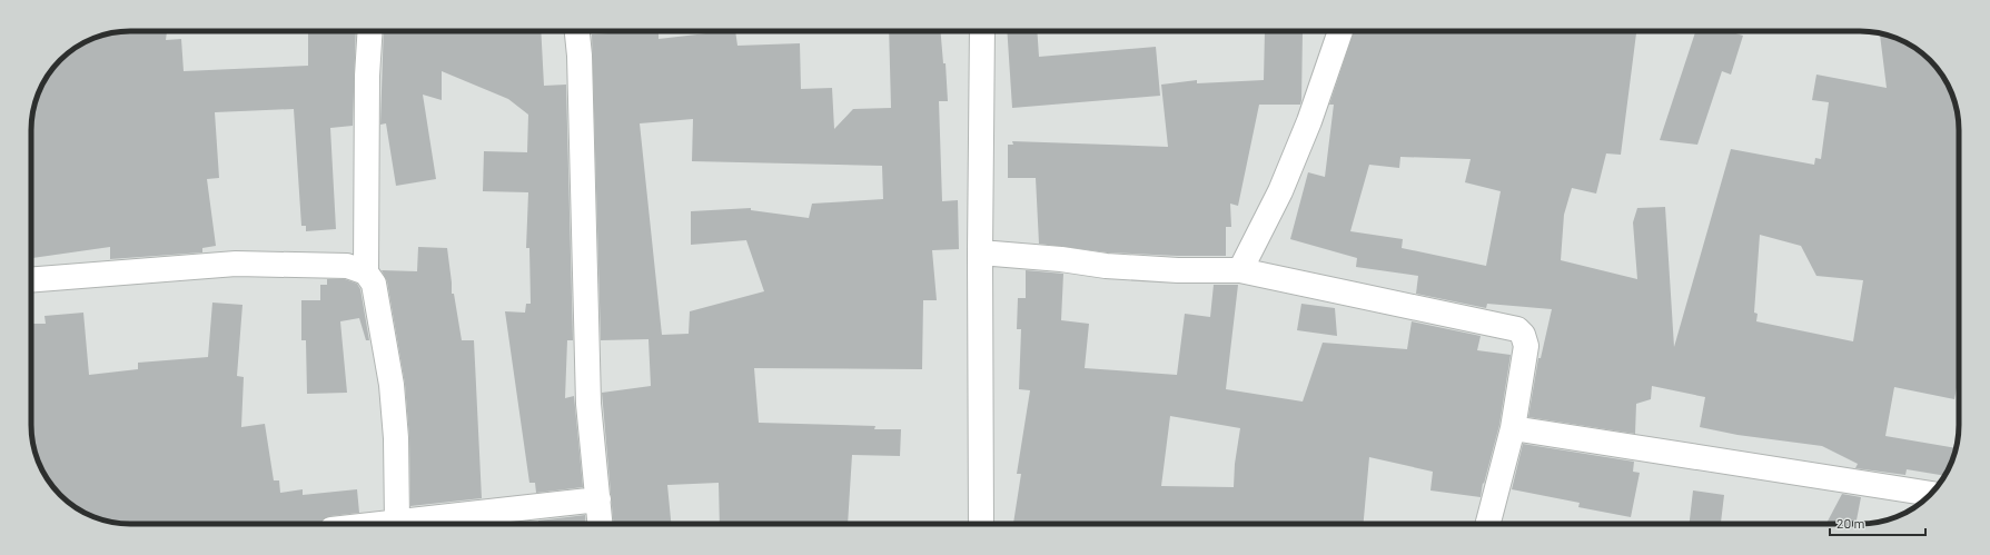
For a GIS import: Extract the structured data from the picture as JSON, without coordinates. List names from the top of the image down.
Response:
{
  "scale_bar": "20 m"
}
